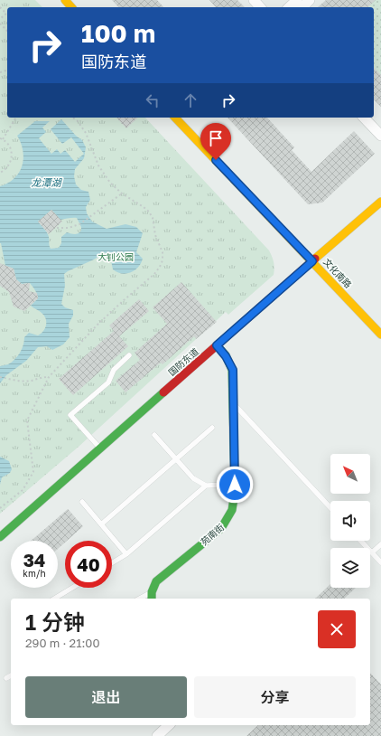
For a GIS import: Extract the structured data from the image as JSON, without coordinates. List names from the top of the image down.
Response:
{
  "streets": {
    "street": ["文化南路", "国防东道", "苑南街"]
  },
  "crossings": [
    ["文化南路", "国防东道"],
    ["国防东道", "苑南街"]
  ],
  "water": ["龙潭湖"],
  "parks": ["大钊公园"],
  "north": "top left",
  "page": {
    "turn": ["100 m", "国防东道"],
    "speed": "34 km/h",
    "limit": "40",
    "heading": ["1 分钟", "290 m · 21:00"],
    "buttons": ["退出", "分享"]
  }
}
